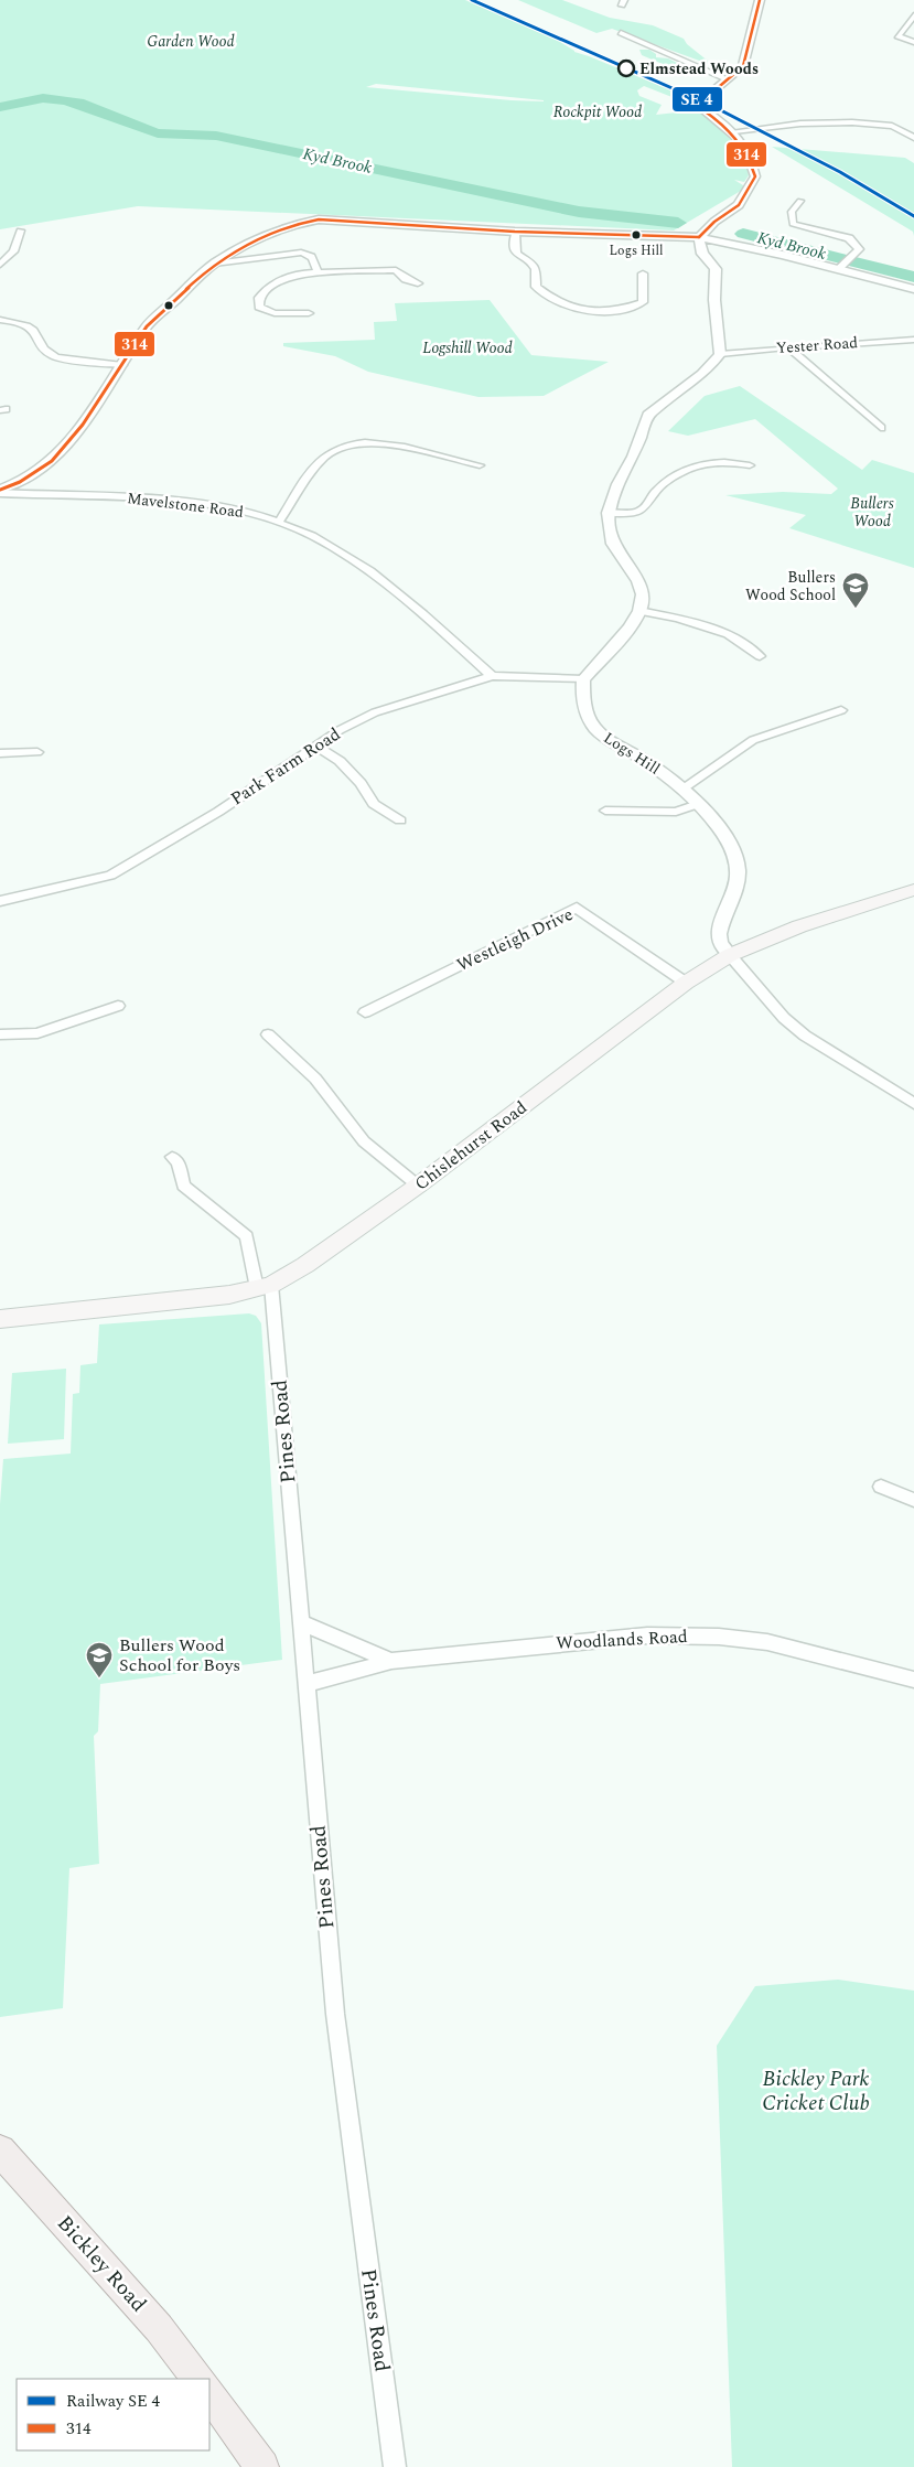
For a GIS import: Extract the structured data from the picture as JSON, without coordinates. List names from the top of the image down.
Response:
{
  "streets": {
    "main road": ["Chislehurst Road", "Bickley Road"],
    "street": [
      "Yester Road",
      "Mavelstone Road",
      "Logs Hill",
      "Park Farm Road",
      "Westleigh Drive",
      "Pines Road",
      "Woodlands Road"
    ]
  },
  "crossings": [
    ["Mavelstone Road", "Park Farm Road"],
    ["Logs Hill", "Park Farm Road"],
    ["Logs Hill", "Chislehurst Road"],
    ["Westleigh Drive", "Chislehurst Road"],
    ["Chislehurst Road", "Pines Road"],
    ["Pines Road", "Woodlands Road"]
  ],
  "water": ["Kyd Brook"],
  "parks": [
    "Garden Wood",
    "Rockpit Wood",
    "Logshill Wood",
    "Bullers Wood",
    "Bickley Park Cricket Club"
  ],
  "places": {
    "other": ["Elmstead Woods", "Logs Hill"],
    "school or university": ["Bullers Wood School", "Bullers Wood School for Boys"]
  },
  "lines": ["transit line 314"],
  "legend": ["Railway SE 4", "314"]
}
